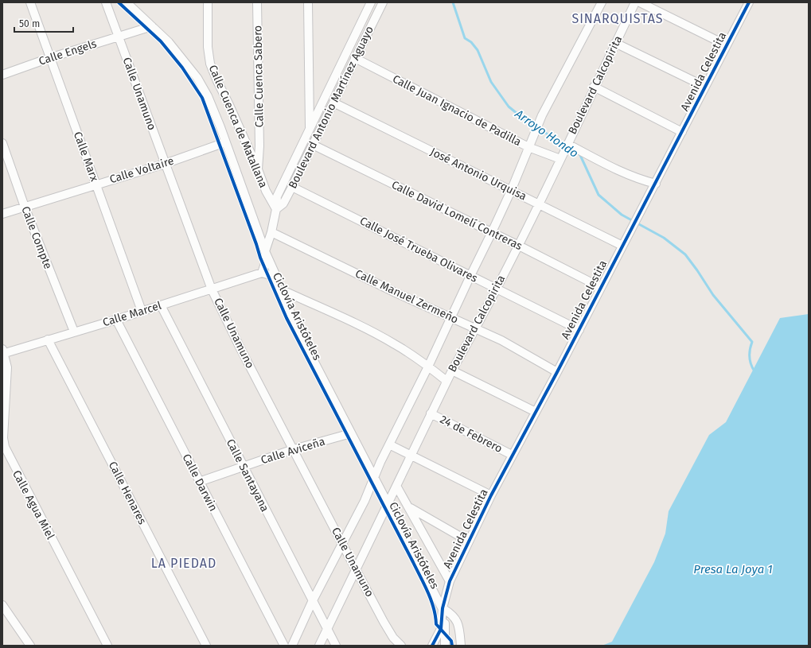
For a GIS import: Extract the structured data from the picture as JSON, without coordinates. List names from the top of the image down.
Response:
{
  "streets": {
    "street": [
      "Calle Engels",
      "Avenida Celestita",
      "Calle Cuenca Sabero",
      "Boulevard Calcopirita",
      "Calle Unamuno",
      "Boulevard Antonio Martínez Aguayo",
      "Calle Juan Ignacio de Padilla",
      "Calle Cuenca de Matallana",
      "Calle Marx",
      "Calle Voltaire",
      "José Antonio Urquisa",
      "Calle David Lomelí Contreras",
      "Calle Compte",
      "Calle José Trueba Olivares",
      "Calle Manuel Zermeño",
      "Calle Marcel",
      "24 de Febrero",
      "Calle Aviceña",
      "Calle Santayana",
      "Calle Darwin",
      "Calle Henares",
      "Calle Agua Miel"
    ],
    "cycle path": ["Ciclovía Aristóteles"]
  },
  "crossings": [
    ["Calle Engels", "Calle Unamuno"],
    ["Calle Engels", "Calle Marx"],
    ["Avenida Celestita", "Calle Juan Ignacio de Padilla"],
    ["Avenida Celestita", "José Antonio Urquisa"],
    ["Avenida Celestita", "Calle David Lomelí Contreras"],
    ["Avenida Celestita", "Calle José Trueba Olivares"],
    ["Avenida Celestita", "Calle Manuel Zermeño"],
    ["Avenida Celestita", "24 de Febrero"],
    ["Calle Cuenca Sabero", "Calle Cuenca de Matallana"],
    ["Boulevard Calcopirita", "Calle Unamuno"],
    ["Boulevard Calcopirita", "Calle Juan Ignacio de Padilla"],
    ["Boulevard Calcopirita", "José Antonio Urquisa"],
    ["Boulevard Calcopirita", "Calle David Lomelí Contreras"],
    ["Boulevard Calcopirita", "Calle José Trueba Olivares"],
    ["Boulevard Calcopirita", "Calle Manuel Zermeño"],
    ["Boulevard Calcopirita", "24 de Febrero"],
    ["Boulevard Calcopirita", "Calle Santayana"],
    ["Calle Unamuno", "Calle Voltaire"],
    ["Calle Unamuno", "Calle Marcel"],
    ["Calle Unamuno", "Calle Aviceña"],
    ["Boulevard Antonio Martínez Aguayo", "Calle Juan Ignacio de Padilla"],
    ["Boulevard Antonio Martínez Aguayo", "Calle Cuenca de Matallana"],
    ["Boulevard Antonio Martínez Aguayo", "José Antonio Urquisa"],
    ["Boulevard Antonio Martínez Aguayo", "Calle David Lomelí Contreras"],
    ["Boulevard Antonio Martínez Aguayo", "Calle José Trueba Olivares"],
    ["Boulevard Antonio Martínez Aguayo", "Calle Manuel Zermeño"],
    ["Calle Marx", "Calle Voltaire"],
    ["Calle Marx", "Calle Marcel"],
    ["Calle Voltaire", "Calle Compte"],
    ["Calle Compte", "Calle Marcel"],
    ["Calle Marcel", "Calle Santayana"],
    ["Calle Marcel", "Calle Darwin"],
    ["Calle Marcel", "Calle Henares"],
    ["Calle Marcel", "Calle Agua Miel"],
    ["Calle Aviceña", "Calle Santayana"],
    ["Calle Aviceña", "Calle Darwin"]
  ],
  "districts": ["SINARQUISTAS", "LA PIEDAD"],
  "water": ["Arroyo Hondo", "Presa La Joya 1"],
  "scale_bar": "50 m"
}
